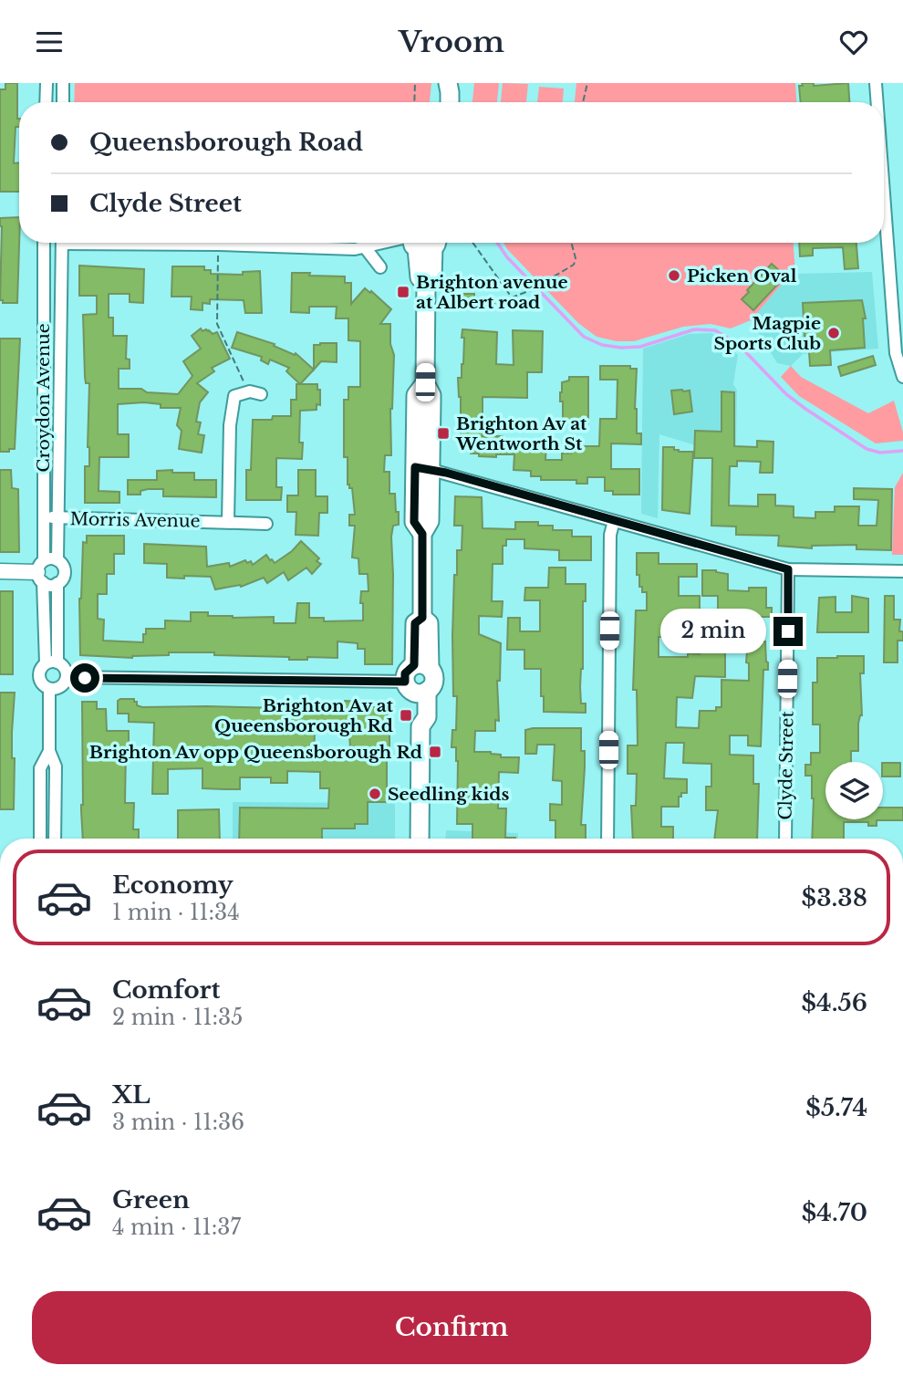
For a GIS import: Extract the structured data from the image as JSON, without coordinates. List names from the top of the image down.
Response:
{
  "streets": {
    "street": ["Croydon Avenue", "Morris Avenue", "Clyde Street"]
  },
  "crossings": [
    ["Croydon Avenue", "Morris Avenue"]
  ],
  "places": {
    "other": ["Picken Oval", "Magpie Sports Club", "Seedling kids"],
    "transit": [
      "Brighton avenue at Albert road",
      "Brighton Av at Wentworth St",
      "Brighton Av at Queensborough Rd",
      "Brighton Av opp Queensborough Rd"
    ]
  },
  "page": {
    "header": "Vroom",
    "banner": ["Queensborough Road", "Clyde Street"],
    "bubble": "2 min",
    "list": [
      {
        "name": "Economy",
        "note": "1 min · 11:34",
        "value": "$3.38"
      },
      {
        "name": "Comfort",
        "note": "2 min · 11:35",
        "value": "$4.56"
      },
      {
        "name": "XL",
        "note": "3 min · 11:36",
        "value": "$5.74"
      },
      {
        "name": "Green",
        "note": "4 min · 11:37",
        "value": "$4.70"
      }
    ],
    "buttons": "Confirm"
  }
}
